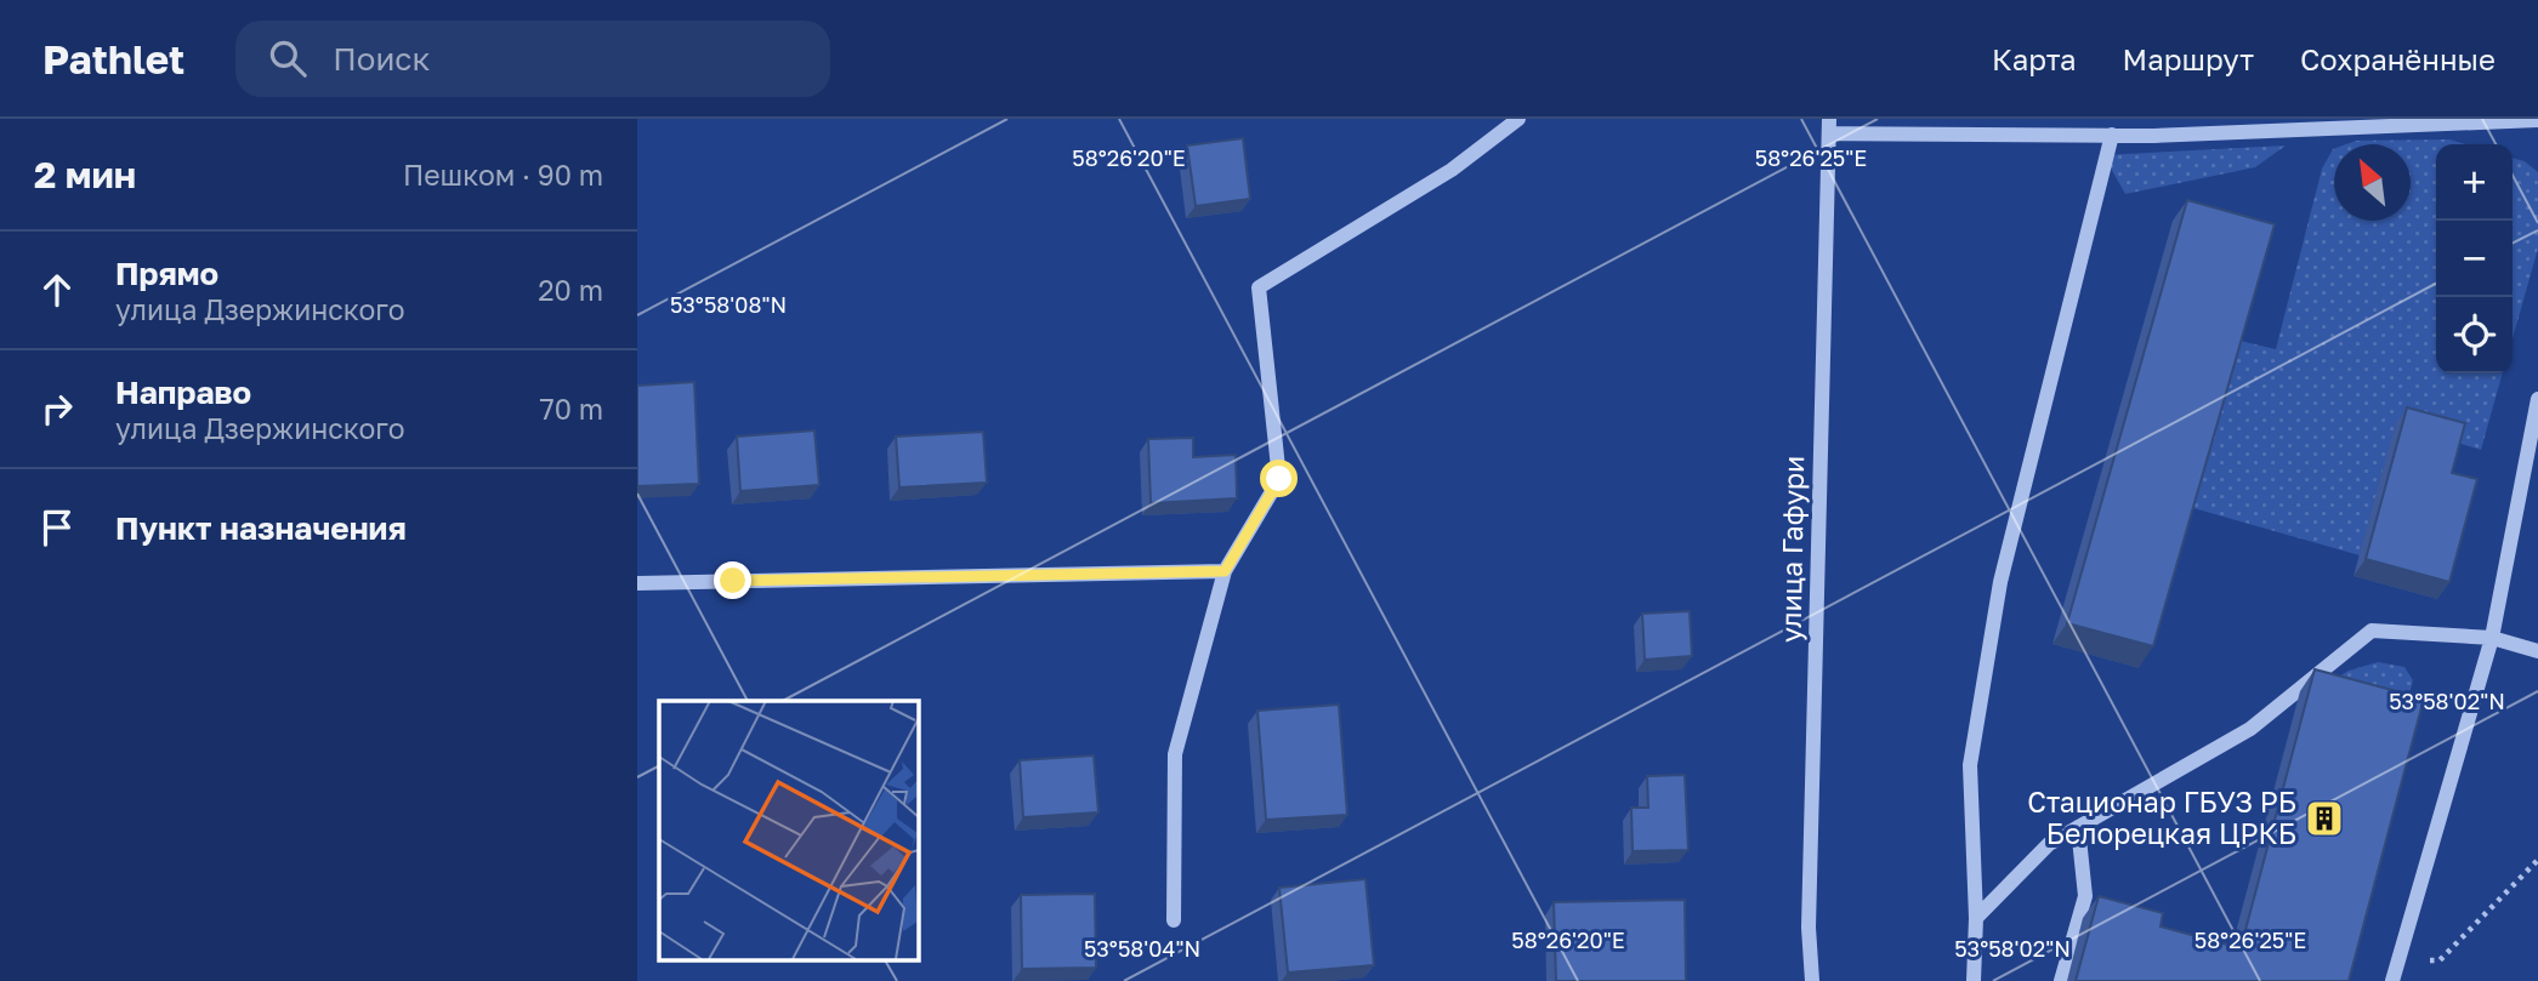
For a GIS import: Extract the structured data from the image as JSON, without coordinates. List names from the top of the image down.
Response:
{
  "streets": {
    "street": ["улица Гафури"]
  },
  "places": {
    "building": ["Стационар ГБУЗ РБ Белорецкая ЦРКБ"]
  },
  "north": "top left",
  "page": {
    "header": "Pathlet",
    "search": "Поиск",
    "nav": ["Карта", "Маршрут", "Сохранённые"],
    "heading": ["2 мин", "Пешком · 90 m"],
    "map_buttons": ["+", "−"],
    "list": [
      ["Прямо", "улица Дзержинского", "20 m"],
      ["Направо", "улица Дзержинского", "70 m"],
      "Пункт назначения"
    ]
  },
  "coordinates": [
    "58°26'20\"E",
    "58°26'25\"E",
    "53°58'08\"N",
    "53°58'02\"N",
    "53°58'04\"N"
  ]
}
